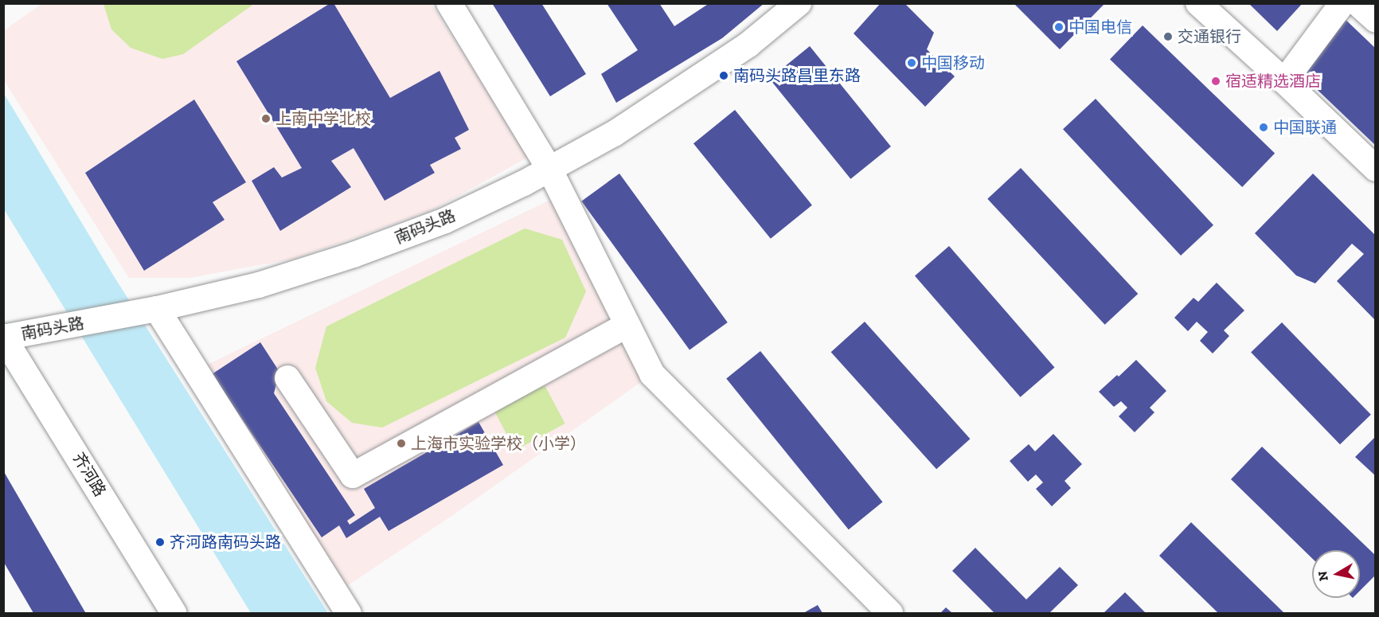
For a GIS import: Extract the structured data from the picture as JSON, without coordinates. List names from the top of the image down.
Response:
{
  "streets": {
    "street": ["南码头路", "齐河路"]
  },
  "crossings": [
    ["南码头路", "齐河路"]
  ],
  "places": [
    "中国电信",
    "交通银行",
    "中国移动",
    "南码头路昌里东路",
    "宿适精选酒店",
    "上南中学北校",
    "中国联通",
    "上海市实验学校（小学）",
    "齐河路南码头路"
  ],
  "north": "left"
}
